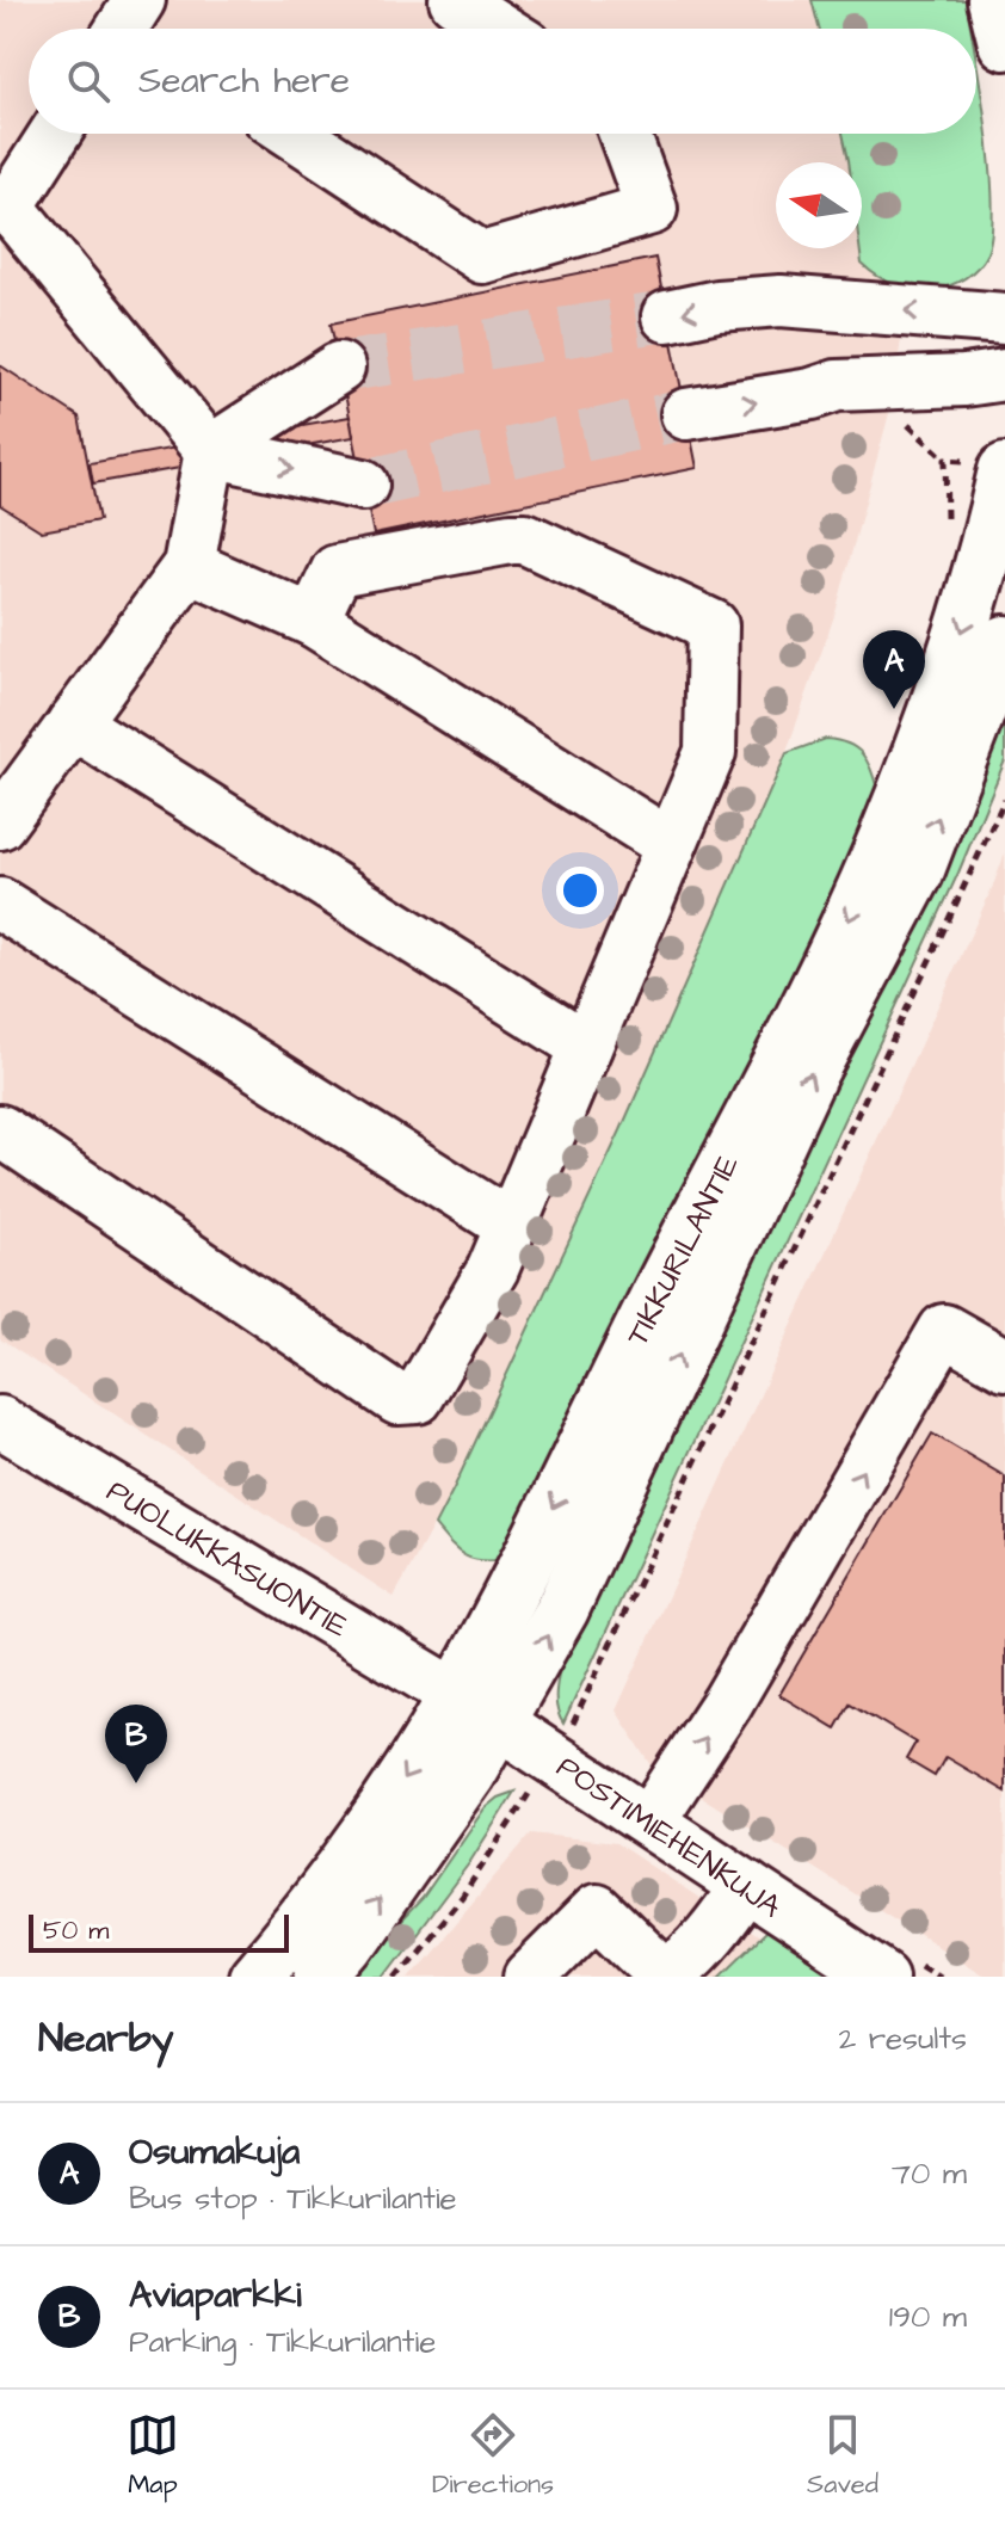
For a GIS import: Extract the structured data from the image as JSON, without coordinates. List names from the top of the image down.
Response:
{
  "streets": {
    "main road": ["TIKKURILANTIE"],
    "street": ["PUOLUKKASUONTIE", "POSTIMIEHENKUJA"]
  },
  "crossings": [
    ["TIKKURILANTIE", "PUOLUKKASUONTIE"],
    ["TIKKURILANTIE", "POSTIMIEHENKUJA"],
    ["PUOLUKKASUONTIE", "POSTIMIEHENKUJA"]
  ],
  "scale_bar": "50 m",
  "north": "left",
  "page": {
    "search": "Search here",
    "pins": ["A", "B"],
    "scale": "50 m",
    "heading": ["Nearby", "2 results"],
    "list": [
      {
        "mark": "A",
        "name": "Osumakuja",
        "note": "Bus stop · Tikkurilantie",
        "value": "70 m"
      },
      {
        "mark": "B",
        "name": "Aviaparkki",
        "note": "Parking · Tikkurilantie",
        "value": "190 m"
      }
    ],
    "nav": ["Map", "Directions", "Saved"]
  }
}
